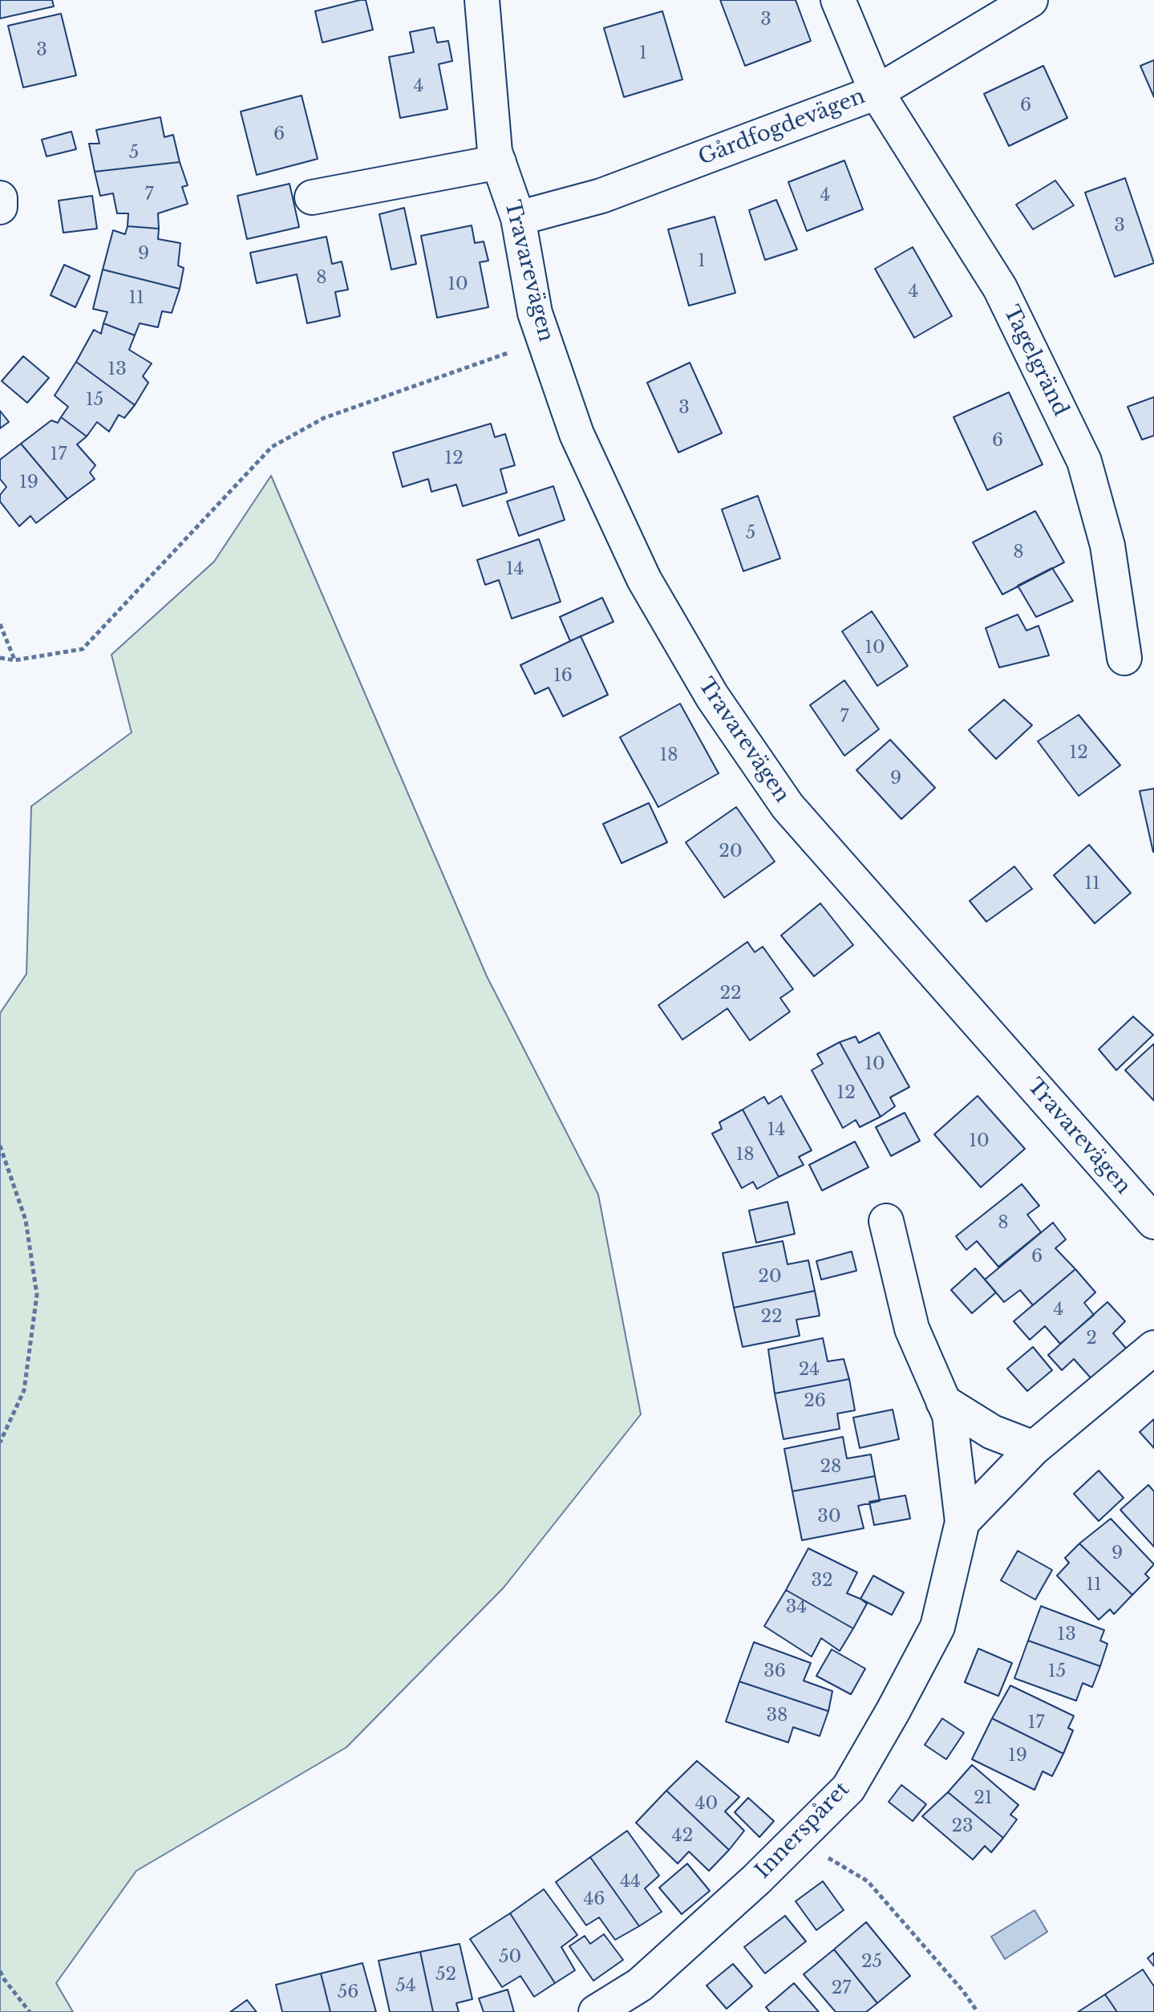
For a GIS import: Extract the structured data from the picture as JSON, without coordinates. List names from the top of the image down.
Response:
{
  "streets": {
    "street": [
      "Gårdfogdevägen",
      "Travarevägen",
      "Tagelgränd",
      "Innerspåret"
    ]
  },
  "crossings": [
    ["Gårdfogdevägen", "Travarevägen"],
    ["Gårdfogdevägen", "Tagelgränd"]
  ],
  "house_numbers": [
    "3",
    "3",
    "1",
    "4",
    "6",
    "6",
    "5",
    "7",
    "4",
    "3",
    "9",
    "1",
    "8",
    "10",
    "4",
    "11",
    "13",
    "15",
    "3",
    "6",
    "17",
    "12",
    "19",
    "5",
    "8",
    "14",
    "10",
    "16",
    "7",
    "12",
    "18",
    "9",
    "20",
    "11",
    "22",
    "10",
    "12",
    "14",
    "10",
    "18",
    "8",
    "6",
    "20",
    "4",
    "22",
    "2",
    "24",
    "26",
    "28",
    "30",
    "9",
    "32",
    "11",
    "34",
    "13",
    "36",
    "15",
    "38",
    "17",
    "19",
    "21",
    "40",
    "23",
    "42",
    "44",
    "46",
    "50",
    "25",
    "52",
    "54",
    "27",
    "56"
  ]
}
